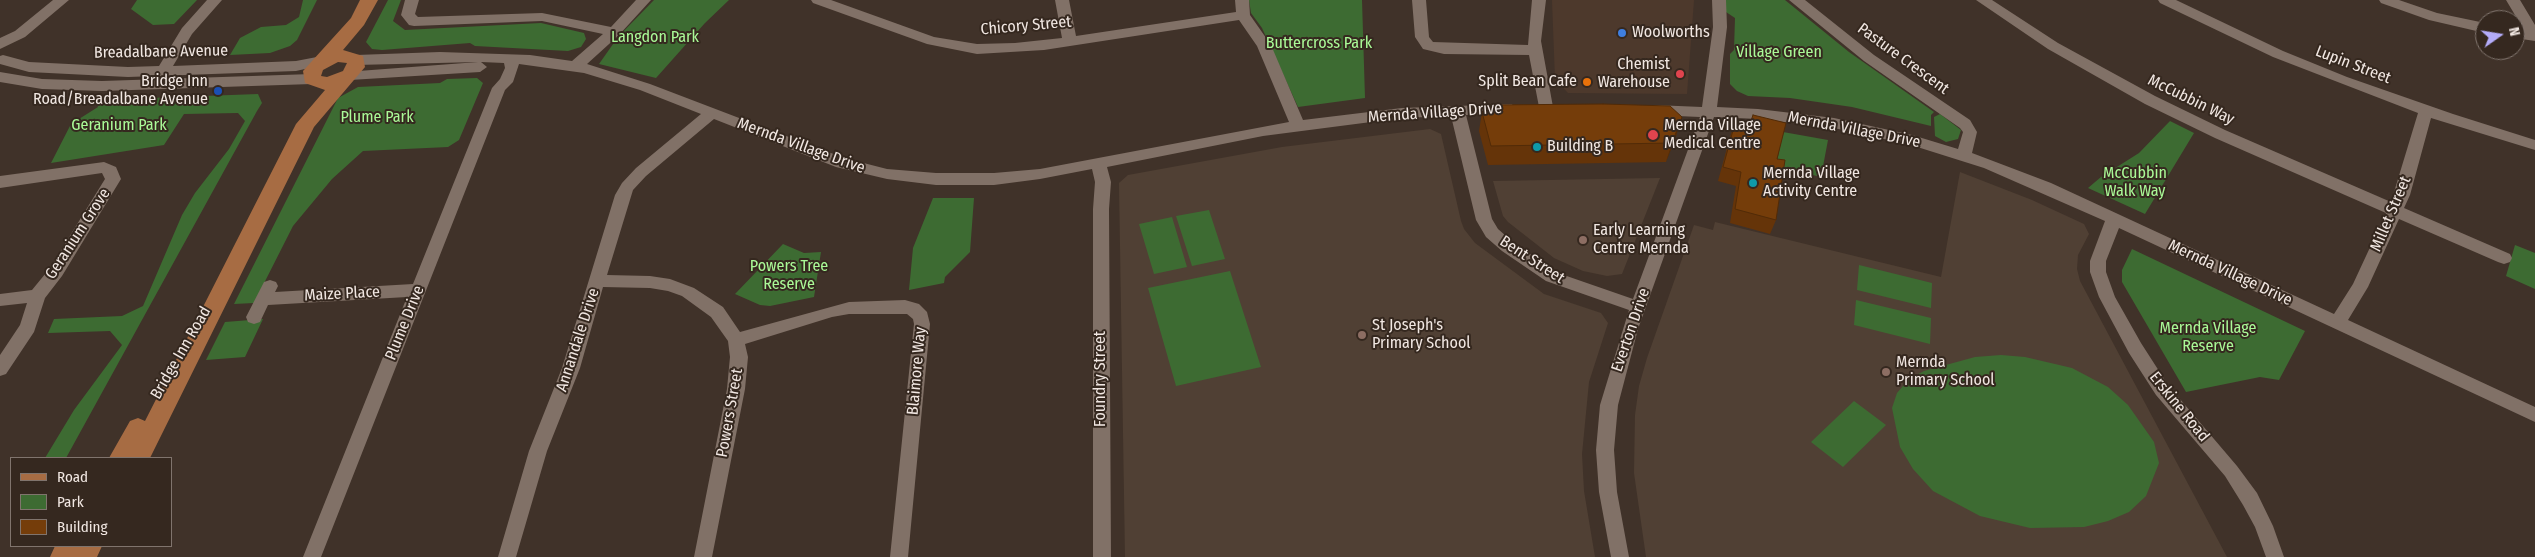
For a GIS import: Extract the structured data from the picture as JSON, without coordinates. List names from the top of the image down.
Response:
{
  "streets": {
    "main road": ["Bridge Inn Road"],
    "street": [
      "Chicory Street",
      "Breadalbane Avenue",
      "Pasture Crescent",
      "Lupin Street",
      "McCubbin Way",
      "Mernda Village Drive",
      "Millet Street",
      "Geranium Grove",
      "Bent Street",
      "Maize Place",
      "Plume Drive",
      "Everton Drive",
      "Annandale Drive",
      "Blaimore Way",
      "Foundry Street",
      "Erskine Road",
      "Powers Street"
    ]
  },
  "crossings": [
    ["Breadalbane Avenue", "Bridge Inn Road"],
    ["Pasture Crescent", "Mernda Village Drive"],
    ["Lupin Street", "Millet Street"],
    ["McCubbin Way", "Millet Street"],
    ["Mernda Village Drive", "Millet Street"],
    ["Mernda Village Drive", "Bent Street"],
    ["Mernda Village Drive", "Plume Drive"],
    ["Mernda Village Drive", "Everton Drive"],
    ["Mernda Village Drive", "Annandale Drive"],
    ["Mernda Village Drive", "Bridge Inn Road"],
    ["Mernda Village Drive", "Foundry Street"],
    ["Mernda Village Drive", "Erskine Road"],
    ["Bent Street", "Everton Drive"],
    ["Maize Place", "Plume Drive"],
    ["Annandale Drive", "Powers Street"],
    ["Blaimore Way", "Powers Street"]
  ],
  "parks": [
    "Langdon Park",
    "Buttercross Park",
    "Village Green",
    "Plume Park",
    "Geranium Park",
    "McCubbin Walk Way",
    "Powers Tree Reserve",
    "Mernda Village Reserve"
  ],
  "places": [
    "Woolworths",
    "Chemist Warehouse",
    "Split Bean Cafe",
    "Bridge Inn Road/Breadalbane Avenue",
    "Mernda Village Medical Centre",
    "Building B",
    "Mernda Village Activity Centre",
    "Early Learning Centre Mernda",
    "St Joseph's Primary School",
    "Mernda Primary School"
  ],
  "legend": ["Road", "Park", "Building"],
  "north": "right"
}
